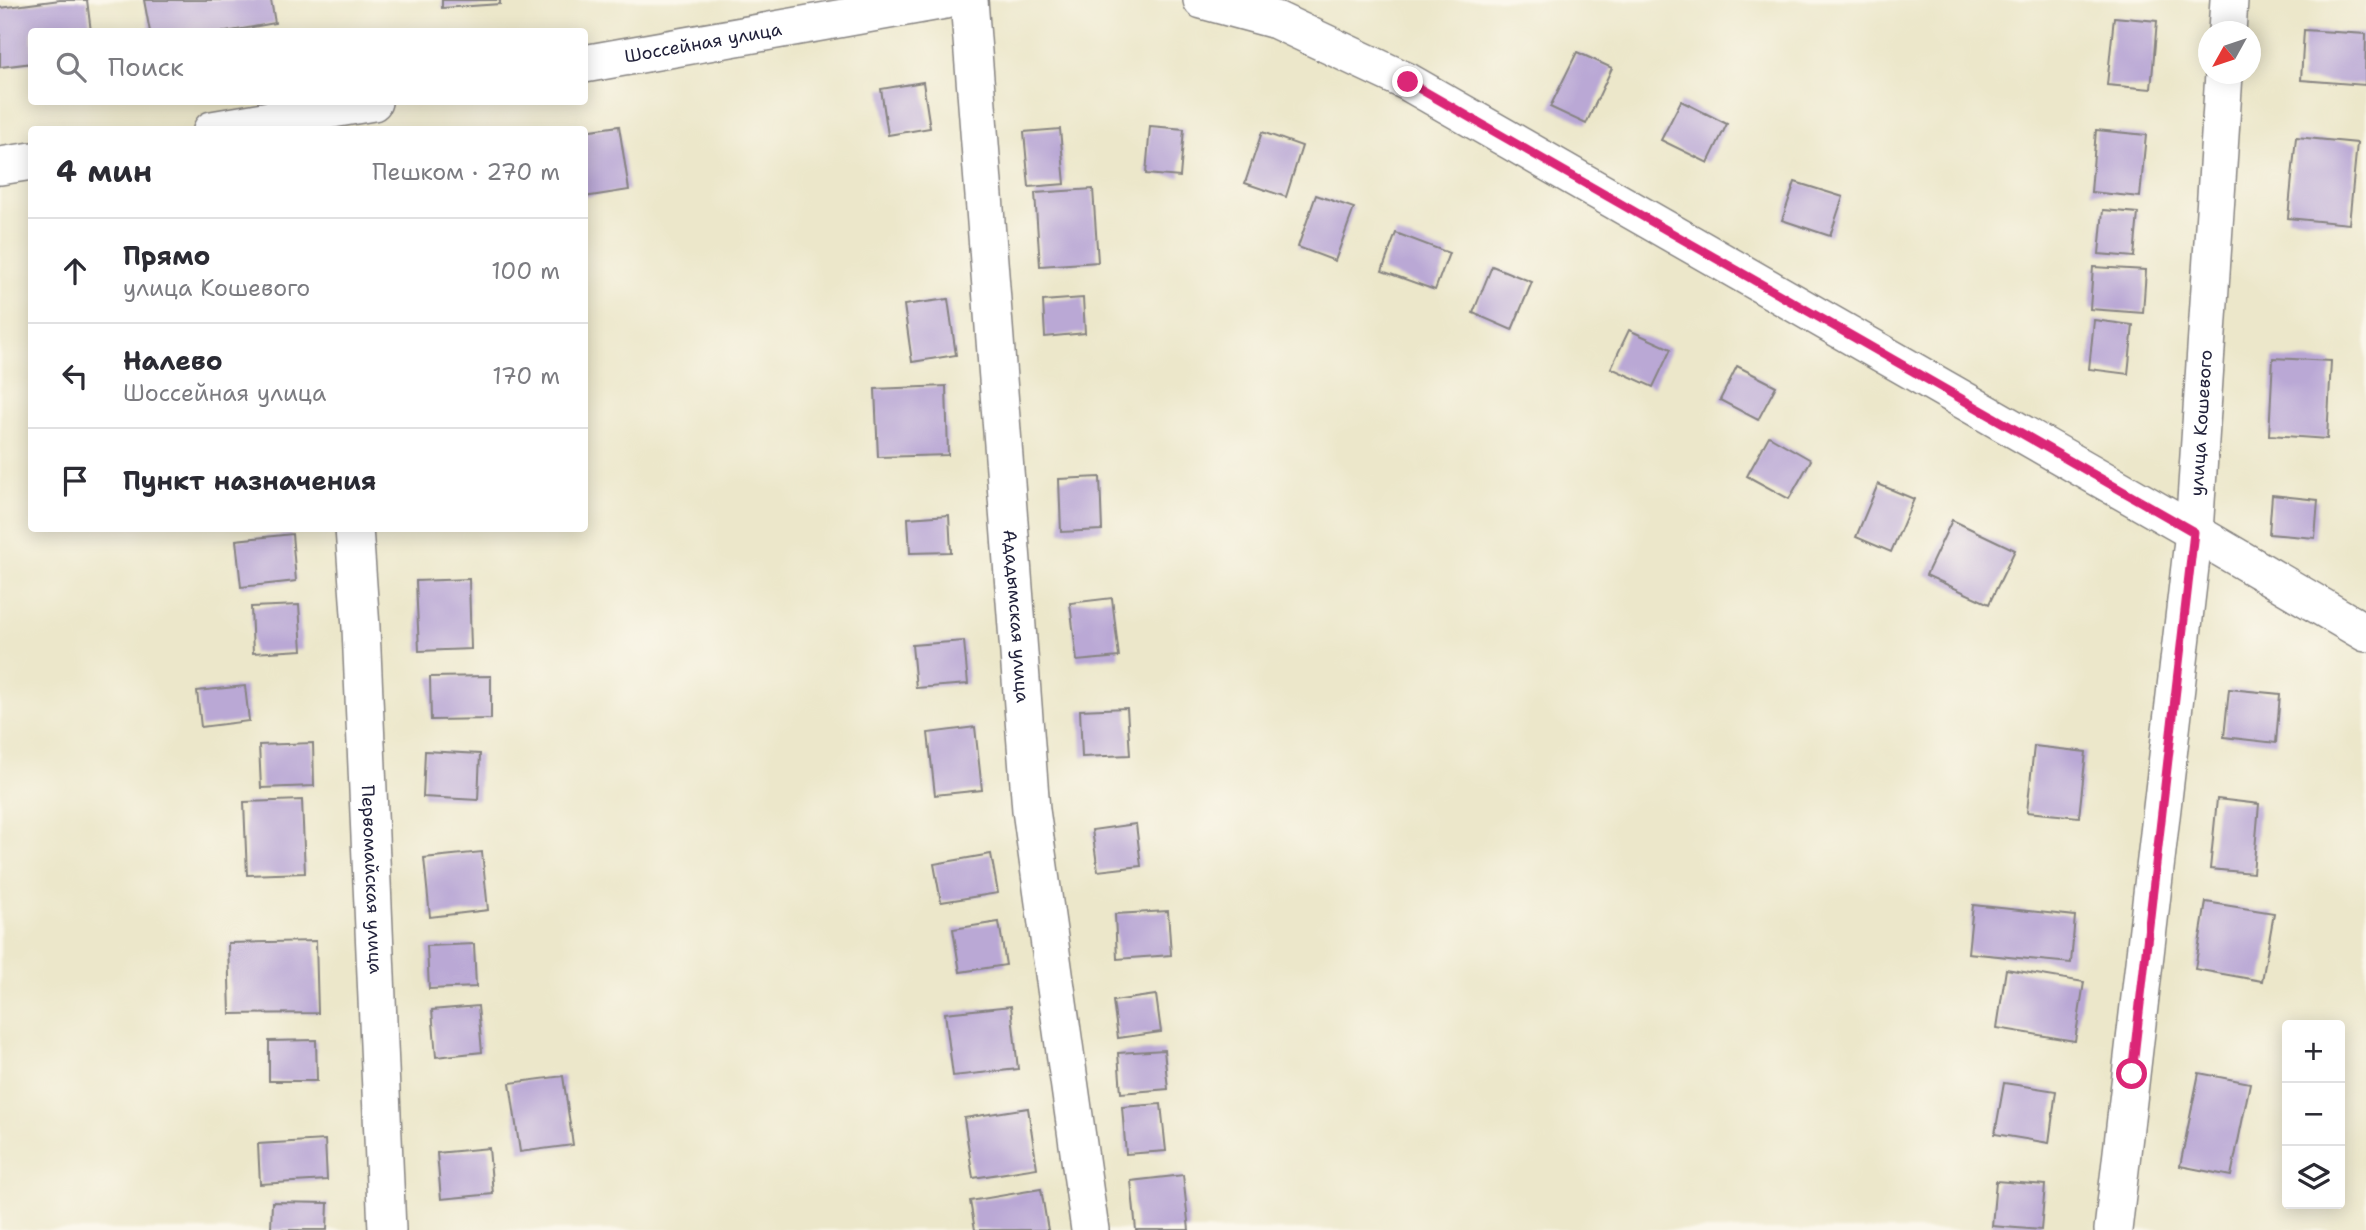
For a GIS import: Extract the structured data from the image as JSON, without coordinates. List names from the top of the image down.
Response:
{
  "streets": {
    "street": [
      "Шоссейная улица",
      "улица Кошевого",
      "Ададымская улица",
      "Первомайская улица"
    ]
  },
  "north": "bottom left",
  "page": {
    "search": "Поиск",
    "heading": ["4 мин", "Пешком · 270 m"],
    "list": [
      ["Прямо", "улица Кошевого", "100 m"],
      ["Налево", "Шоссейная улица", "170 m"],
      "Пункт назначения"
    ],
    "map_buttons": ["+", "−"]
  }
}
